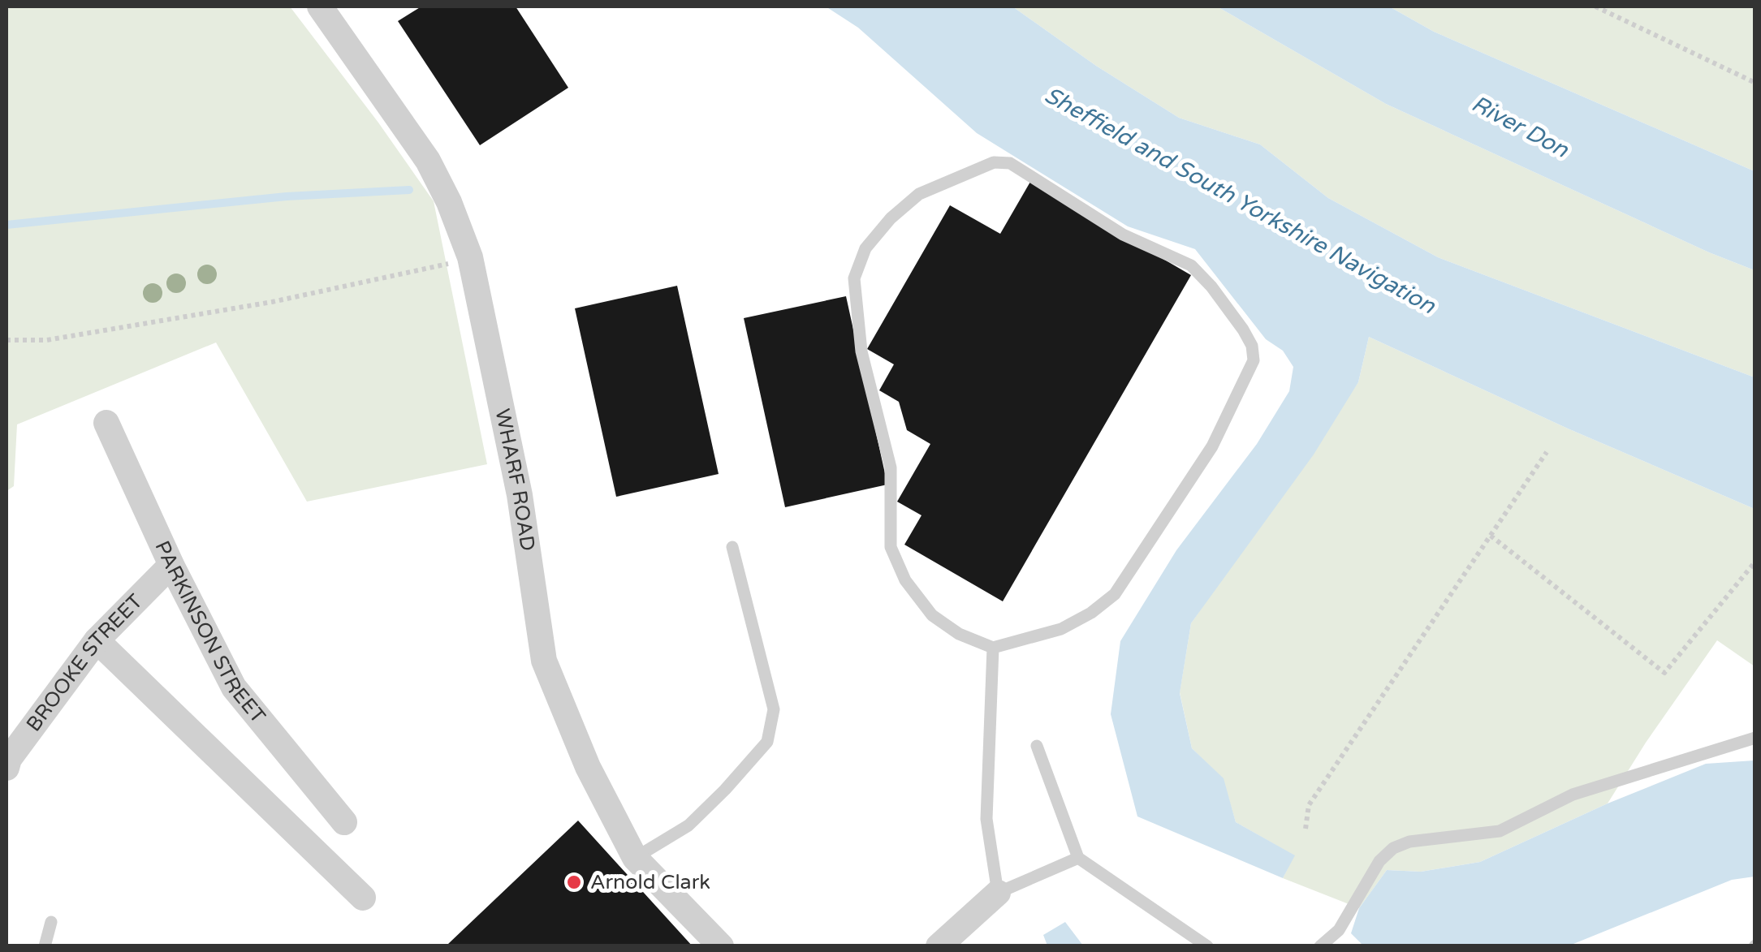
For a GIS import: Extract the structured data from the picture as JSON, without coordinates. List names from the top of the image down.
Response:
{
  "streets": {
    "street": ["WHARF ROAD", "PARKINSON STREET", "BROOKE STREET"]
  },
  "crossings": [
    ["PARKINSON STREET", "BROOKE STREET"]
  ],
  "water": ["River Don", "Sheffield and South Yorkshire Navigation"],
  "places": ["Arnold Clark"]
}
